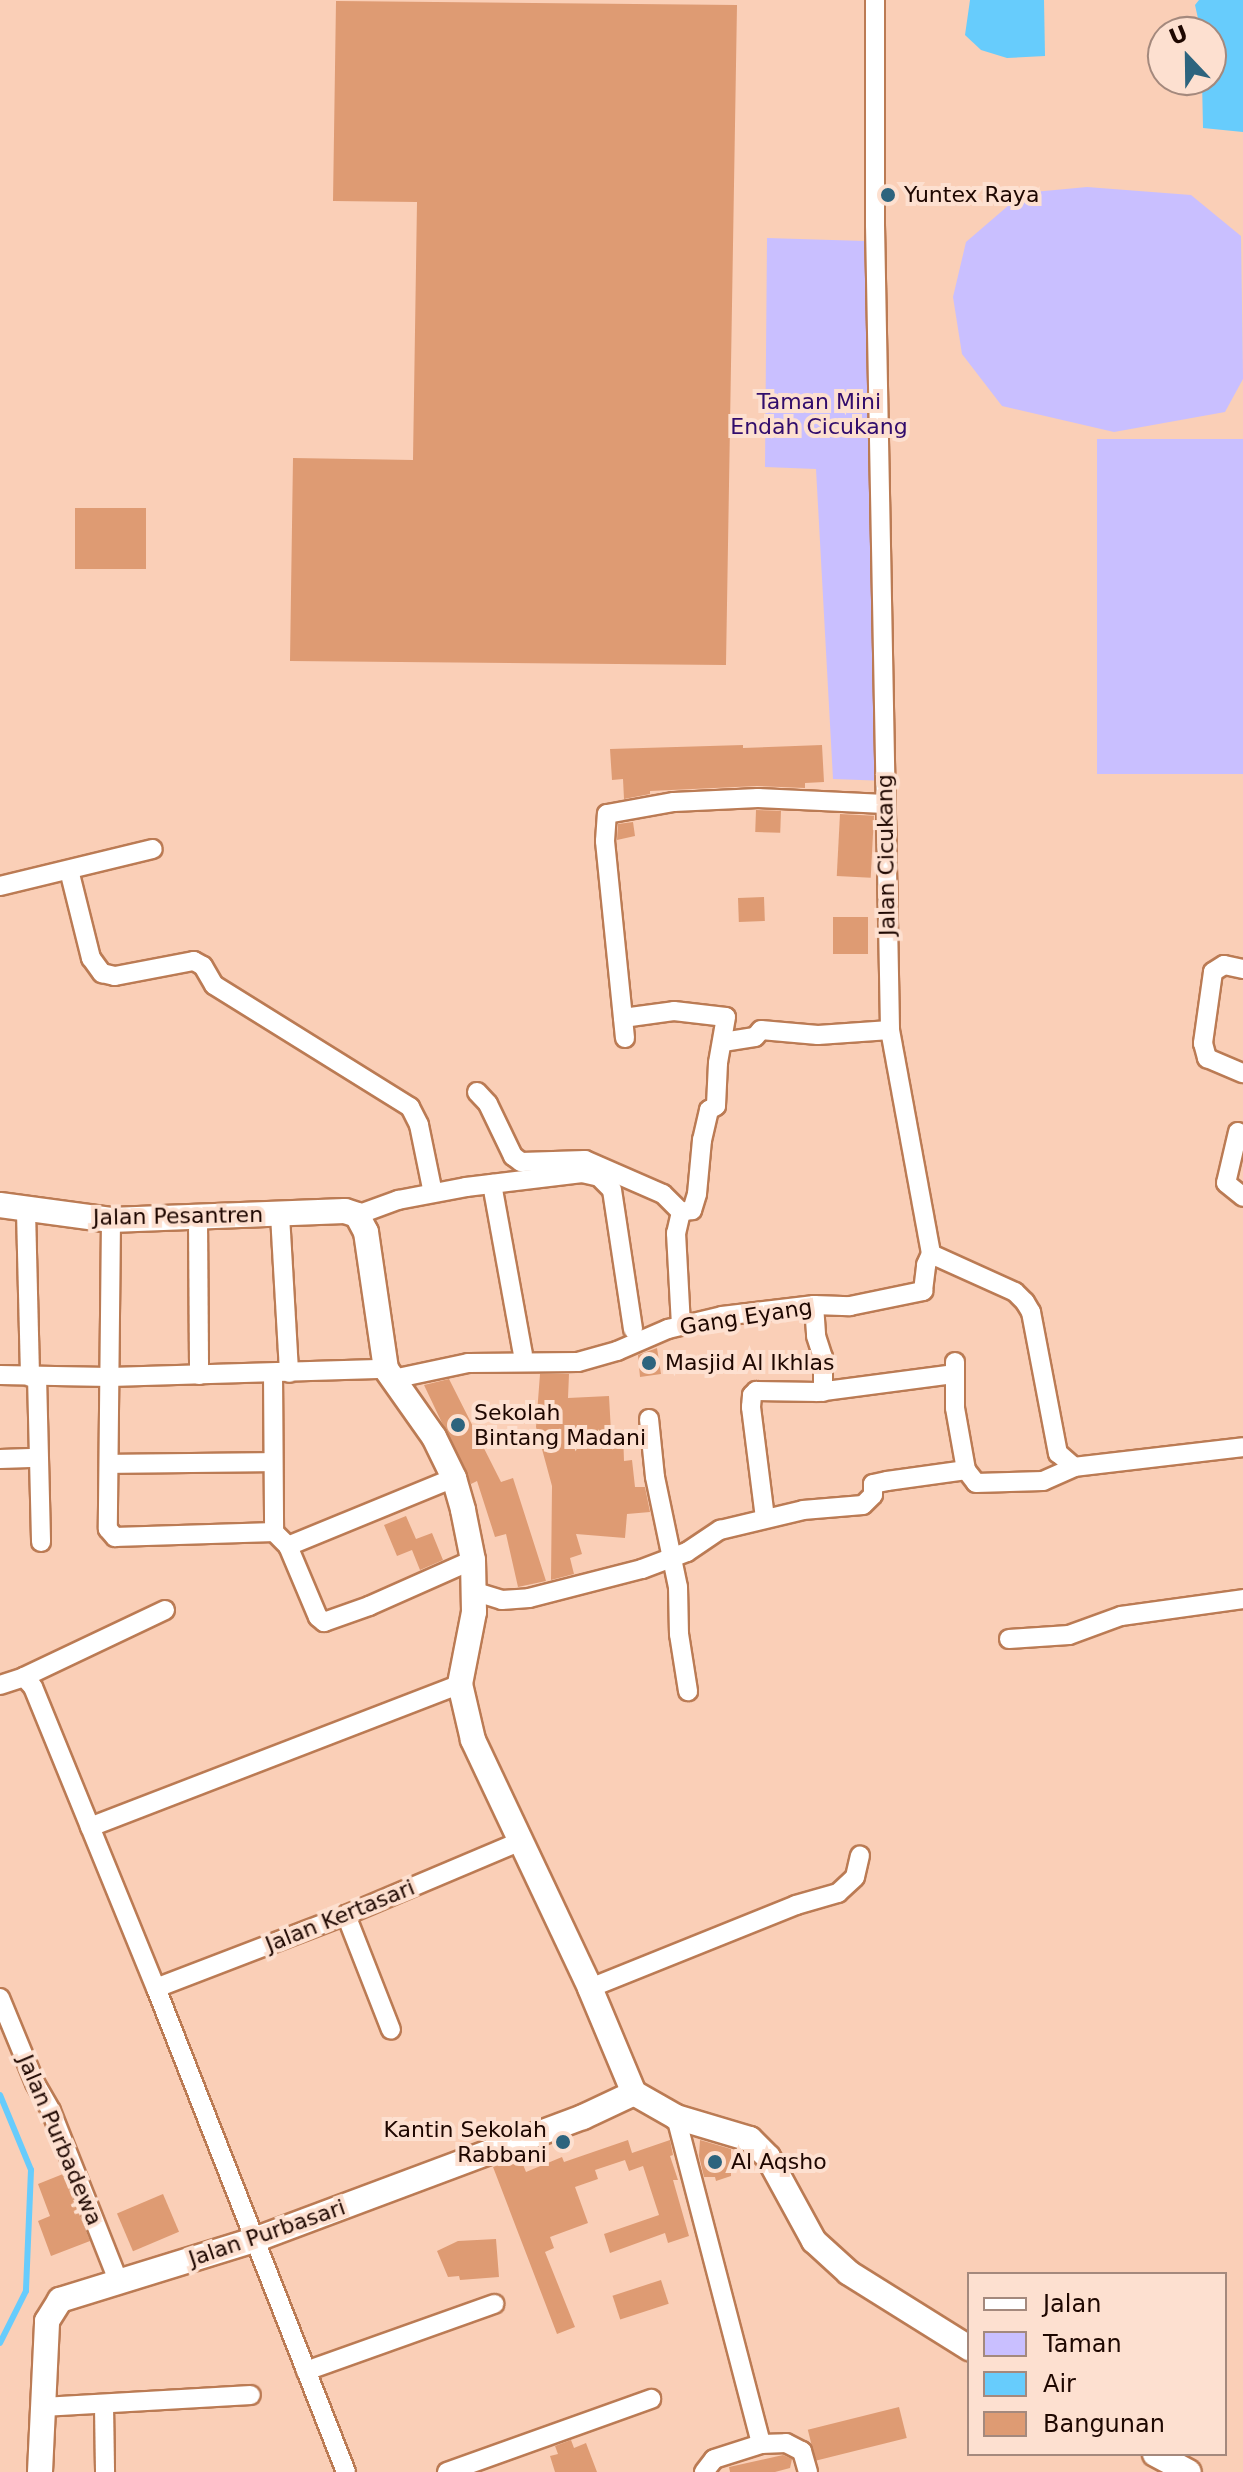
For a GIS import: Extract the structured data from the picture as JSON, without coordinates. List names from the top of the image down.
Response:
{
  "streets": {
    "street": [
      "Jalan Cicukang",
      "Jalan Pesantren",
      "Gang Eyang",
      "Jalan Kertasari",
      "Jalan Purbadewa",
      "Jalan Purbasari"
    ]
  },
  "crossings": [
    ["Jalan Cicukang", "Gang Eyang"],
    ["Jalan Purbadewa", "Jalan Purbasari"]
  ],
  "parks": ["Taman Mini Endah Cicukang"],
  "places": [
    "Yuntex Raya",
    "Masjid Al Ikhlas",
    "Sekolah Bintang Madani",
    "Kantin Sekolah Rabbani",
    "Al Aqsho"
  ],
  "legend": [
    "Jalan",
    "Taman",
    "Air",
    "Bangunan"
  ],
  "north": "top"
}
